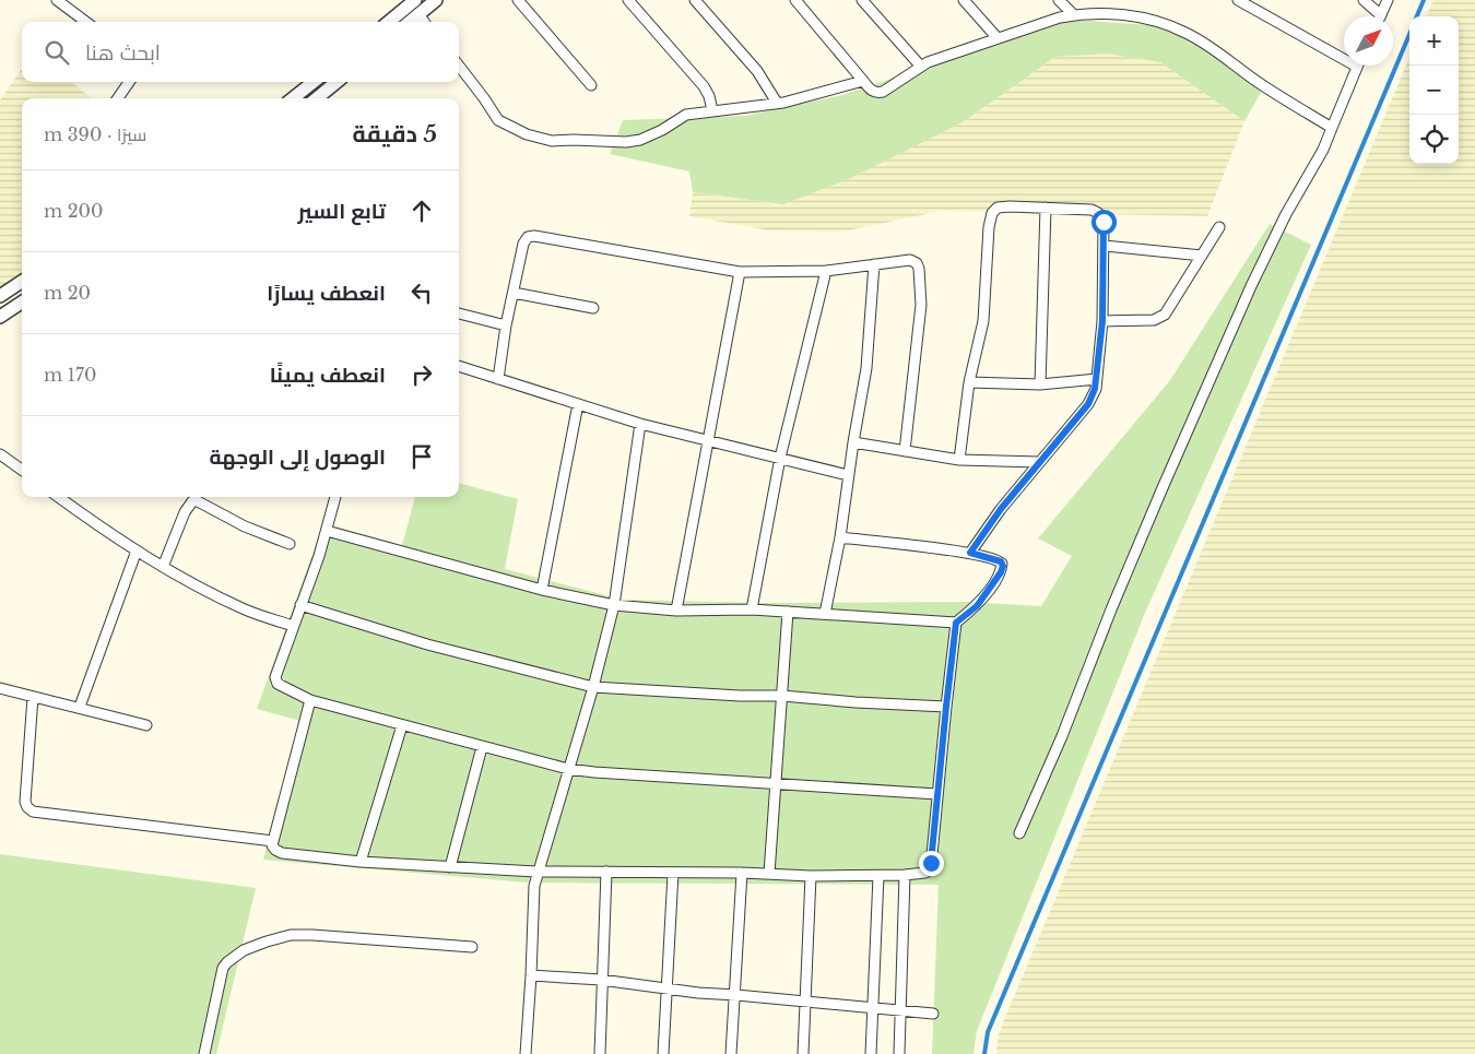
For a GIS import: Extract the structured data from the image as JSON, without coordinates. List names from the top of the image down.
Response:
{
  "north": "top right",
  "page": {
    "map_buttons": ["+", "−"],
    "search": "ابحث هنا",
    "heading": ["5 دقيقة", "سيرًا · 390 m"],
    "list": [
      ["تابع السير", "200 m"],
      ["انعطف يسارًا", "20 m"],
      ["انعطف يمينًا", "170 m"],
      "الوصول إلى الوجهة"
    ]
  }
}
